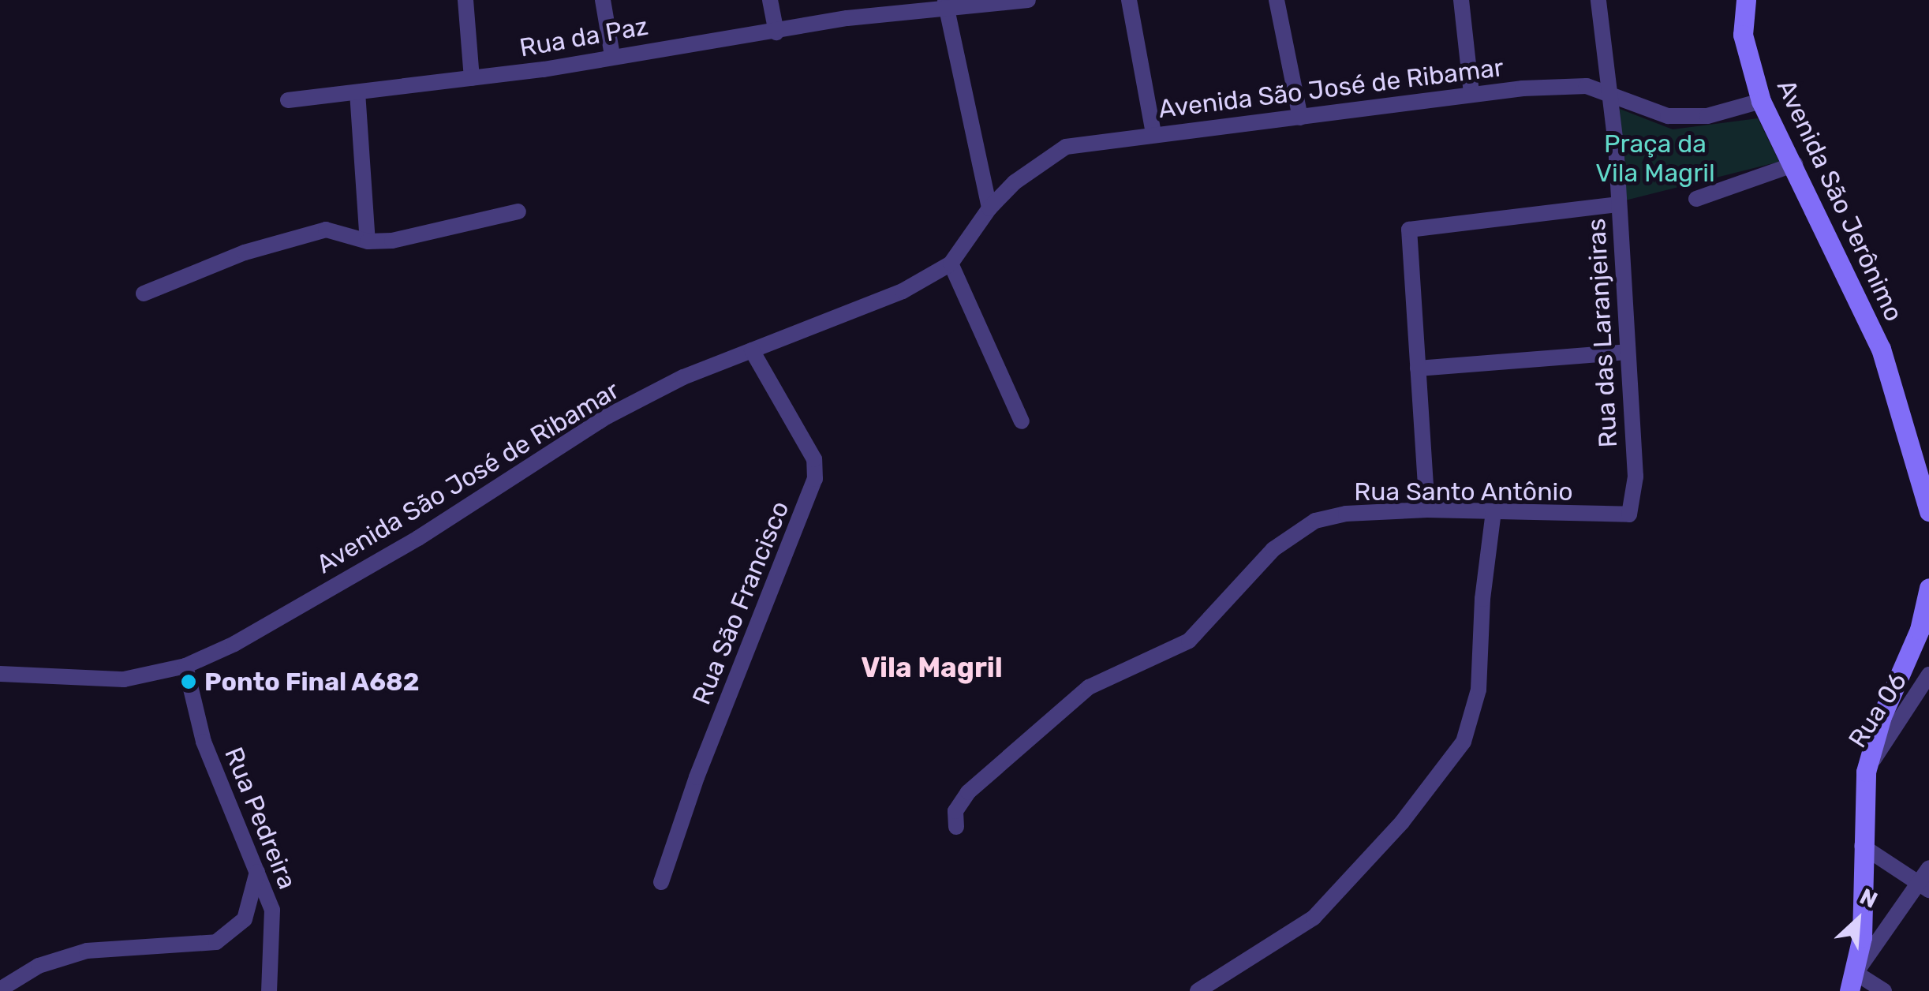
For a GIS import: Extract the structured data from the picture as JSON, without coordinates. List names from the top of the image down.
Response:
{
  "streets": {
    "main road": ["Avenida São Jerônimo"],
    "street": [
      "Rua da Paz",
      "Avenida São José de Ribamar",
      "Rua das Laranjeiras",
      "Rua Santo Antônio",
      "Rua São Francisco",
      "Rua 06",
      "Rua Pedreira"
    ]
  },
  "crossings": [
    ["Avenida São José de Ribamar", "Avenida São Jerônimo"],
    ["Avenida São José de Ribamar", "Rua das Laranjeiras"],
    ["Avenida São José de Ribamar", "Rua São Francisco"],
    ["Avenida São José de Ribamar", "Rua Pedreira"],
    ["Rua das Laranjeiras", "Rua Santo Antônio"]
  ],
  "districts": ["Vila Magril"],
  "parks": ["Praça da Vila Magril"],
  "places": ["Ponto Final A682"],
  "north": "top right"
}
